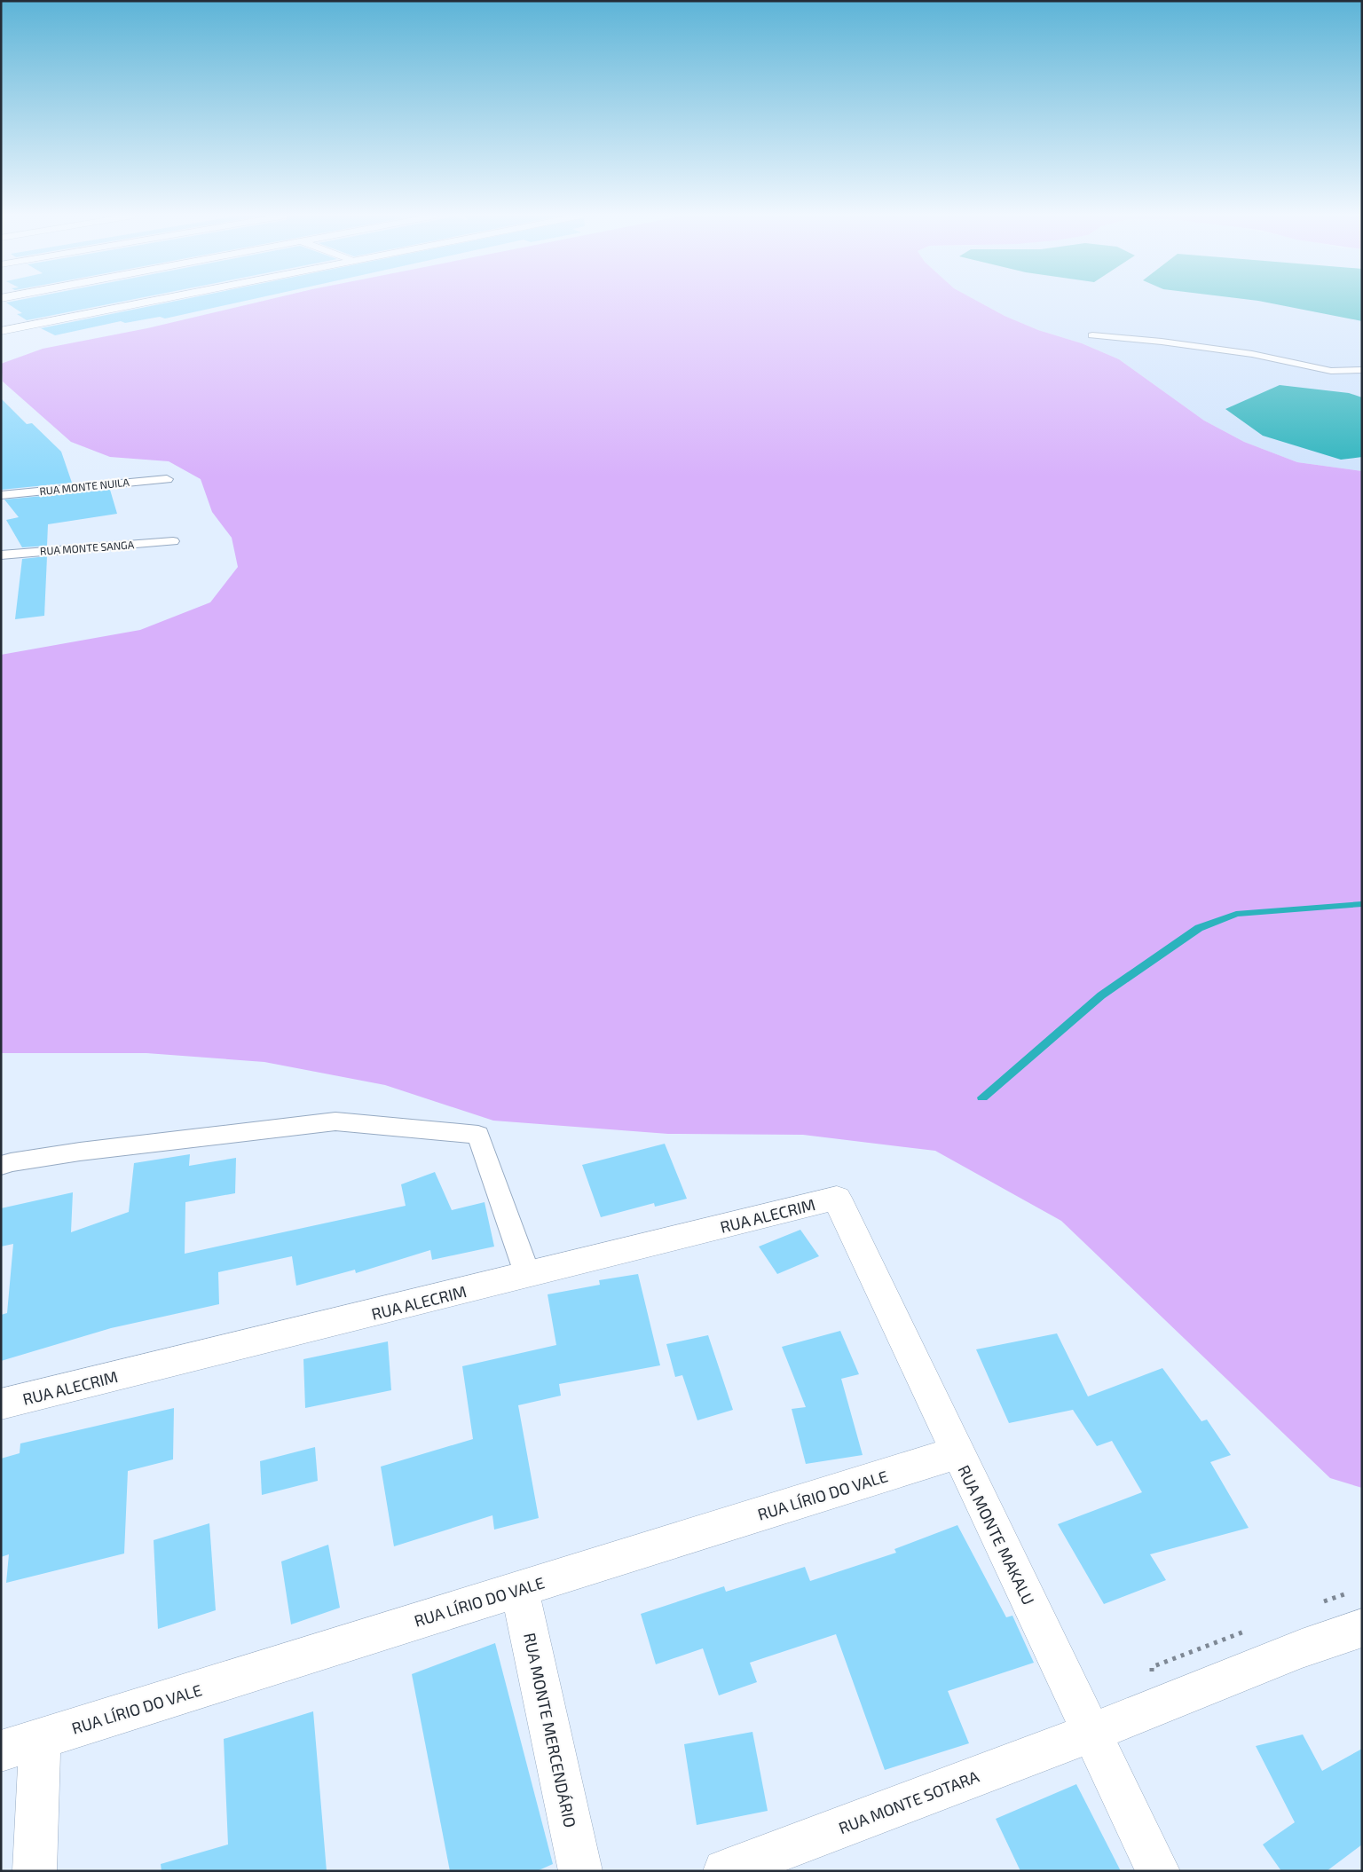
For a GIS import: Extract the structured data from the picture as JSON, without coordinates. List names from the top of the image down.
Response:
{
  "streets": {
    "street": [
      "RUA ALECRIM",
      "RUA LÍRIO DO VALE",
      "RUA MONTE MAKALU",
      "RUA MONTE MERCENDÁRIO",
      "RUA MONTE SOTARA"
    ],
    "lane": ["RUA MONTE NUILA", "RUA MONTE SANGA"]
  },
  "crossings": [
    ["RUA ALECRIM", "RUA MONTE MAKALU"],
    ["RUA LÍRIO DO VALE", "RUA MONTE MAKALU"],
    ["RUA LÍRIO DO VALE", "RUA MONTE MERCENDÁRIO"],
    ["RUA MONTE MAKALU", "RUA MONTE SOTARA"]
  ]
}
